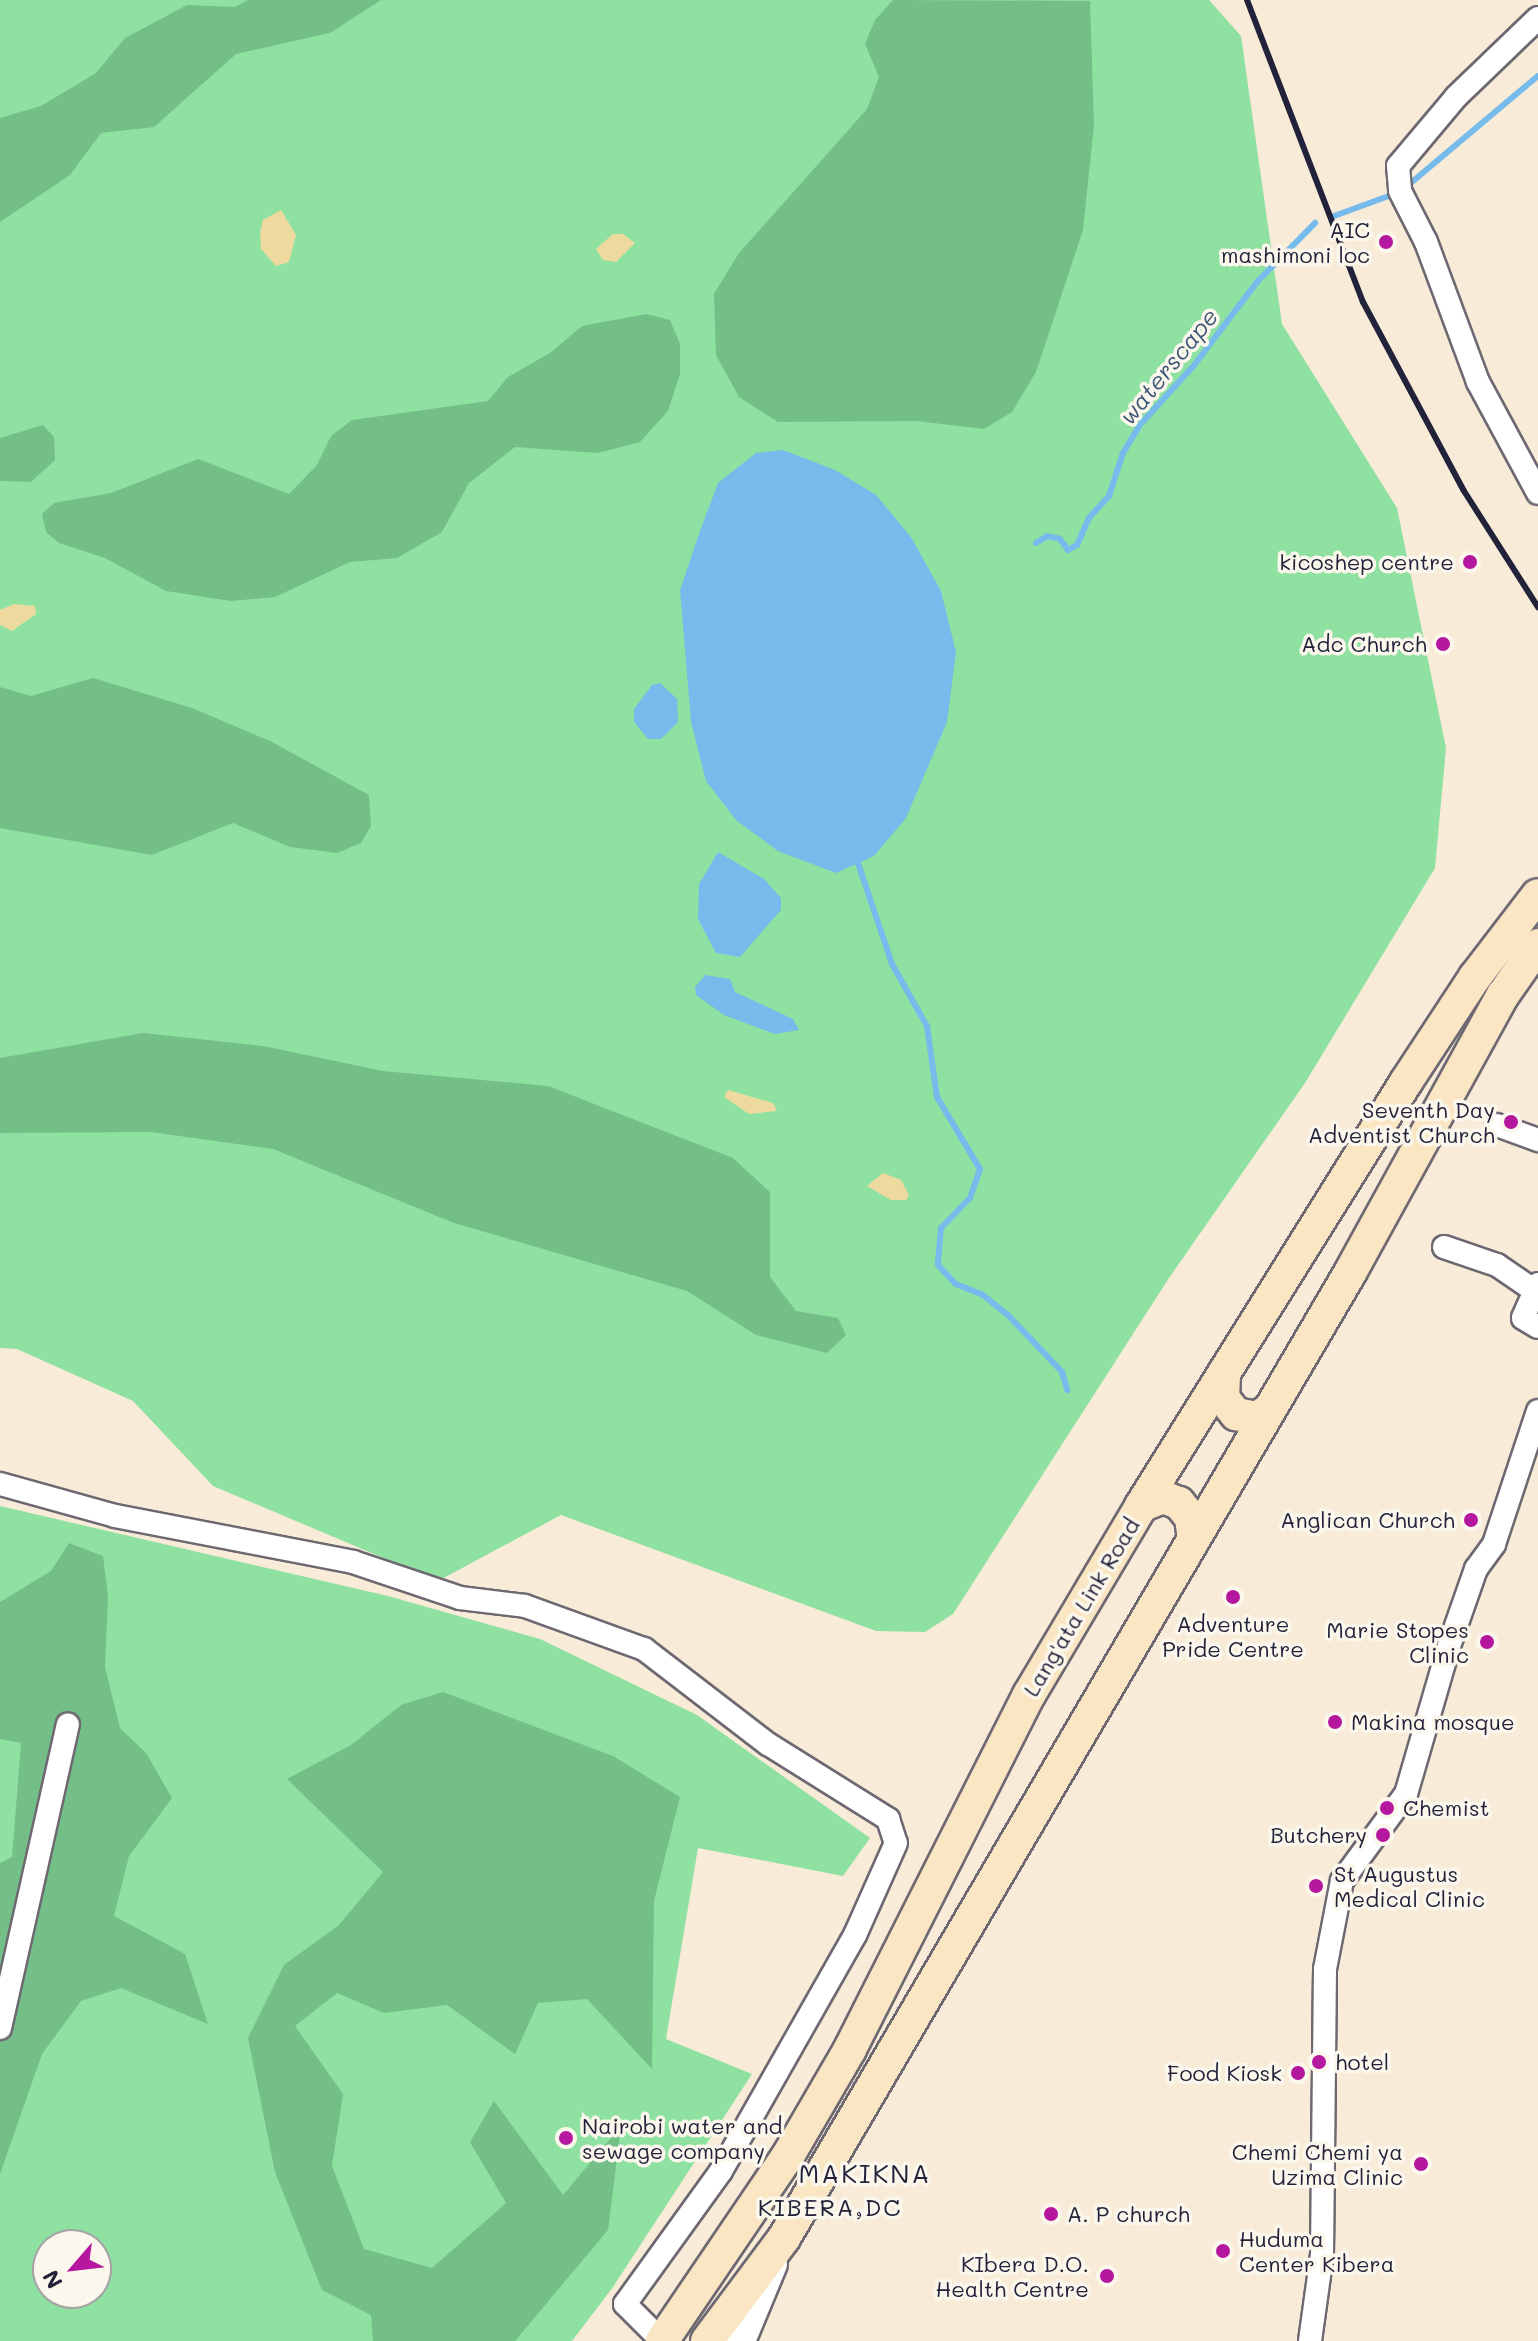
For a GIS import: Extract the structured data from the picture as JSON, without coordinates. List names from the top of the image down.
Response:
{
  "streets": {
    "main road": ["Lang'ata Link Road"]
  },
  "districts": ["MAKIKNA", "KIBERA,DC"],
  "water": ["waterscape"],
  "places": [
    "AIC mashimoni loc",
    "kicoshep centre",
    "Adc Church",
    "Seventh Day Adventist Church",
    "Anglican Church",
    "Adventure Pride Centre",
    "Marie Stopes Clinic",
    "Makina mosque",
    "Chemist",
    "Butchery",
    "St Augustus Medical Clinic",
    "hotel",
    "Food Kiosk",
    "Nairobi water and sewage company",
    "Chemi Chemi ya Uzima Clinic",
    "A. P church",
    "Huduma Center Kibera",
    "KIbera D.O. Health Centre"
  ],
  "north": "bottom left"
}
